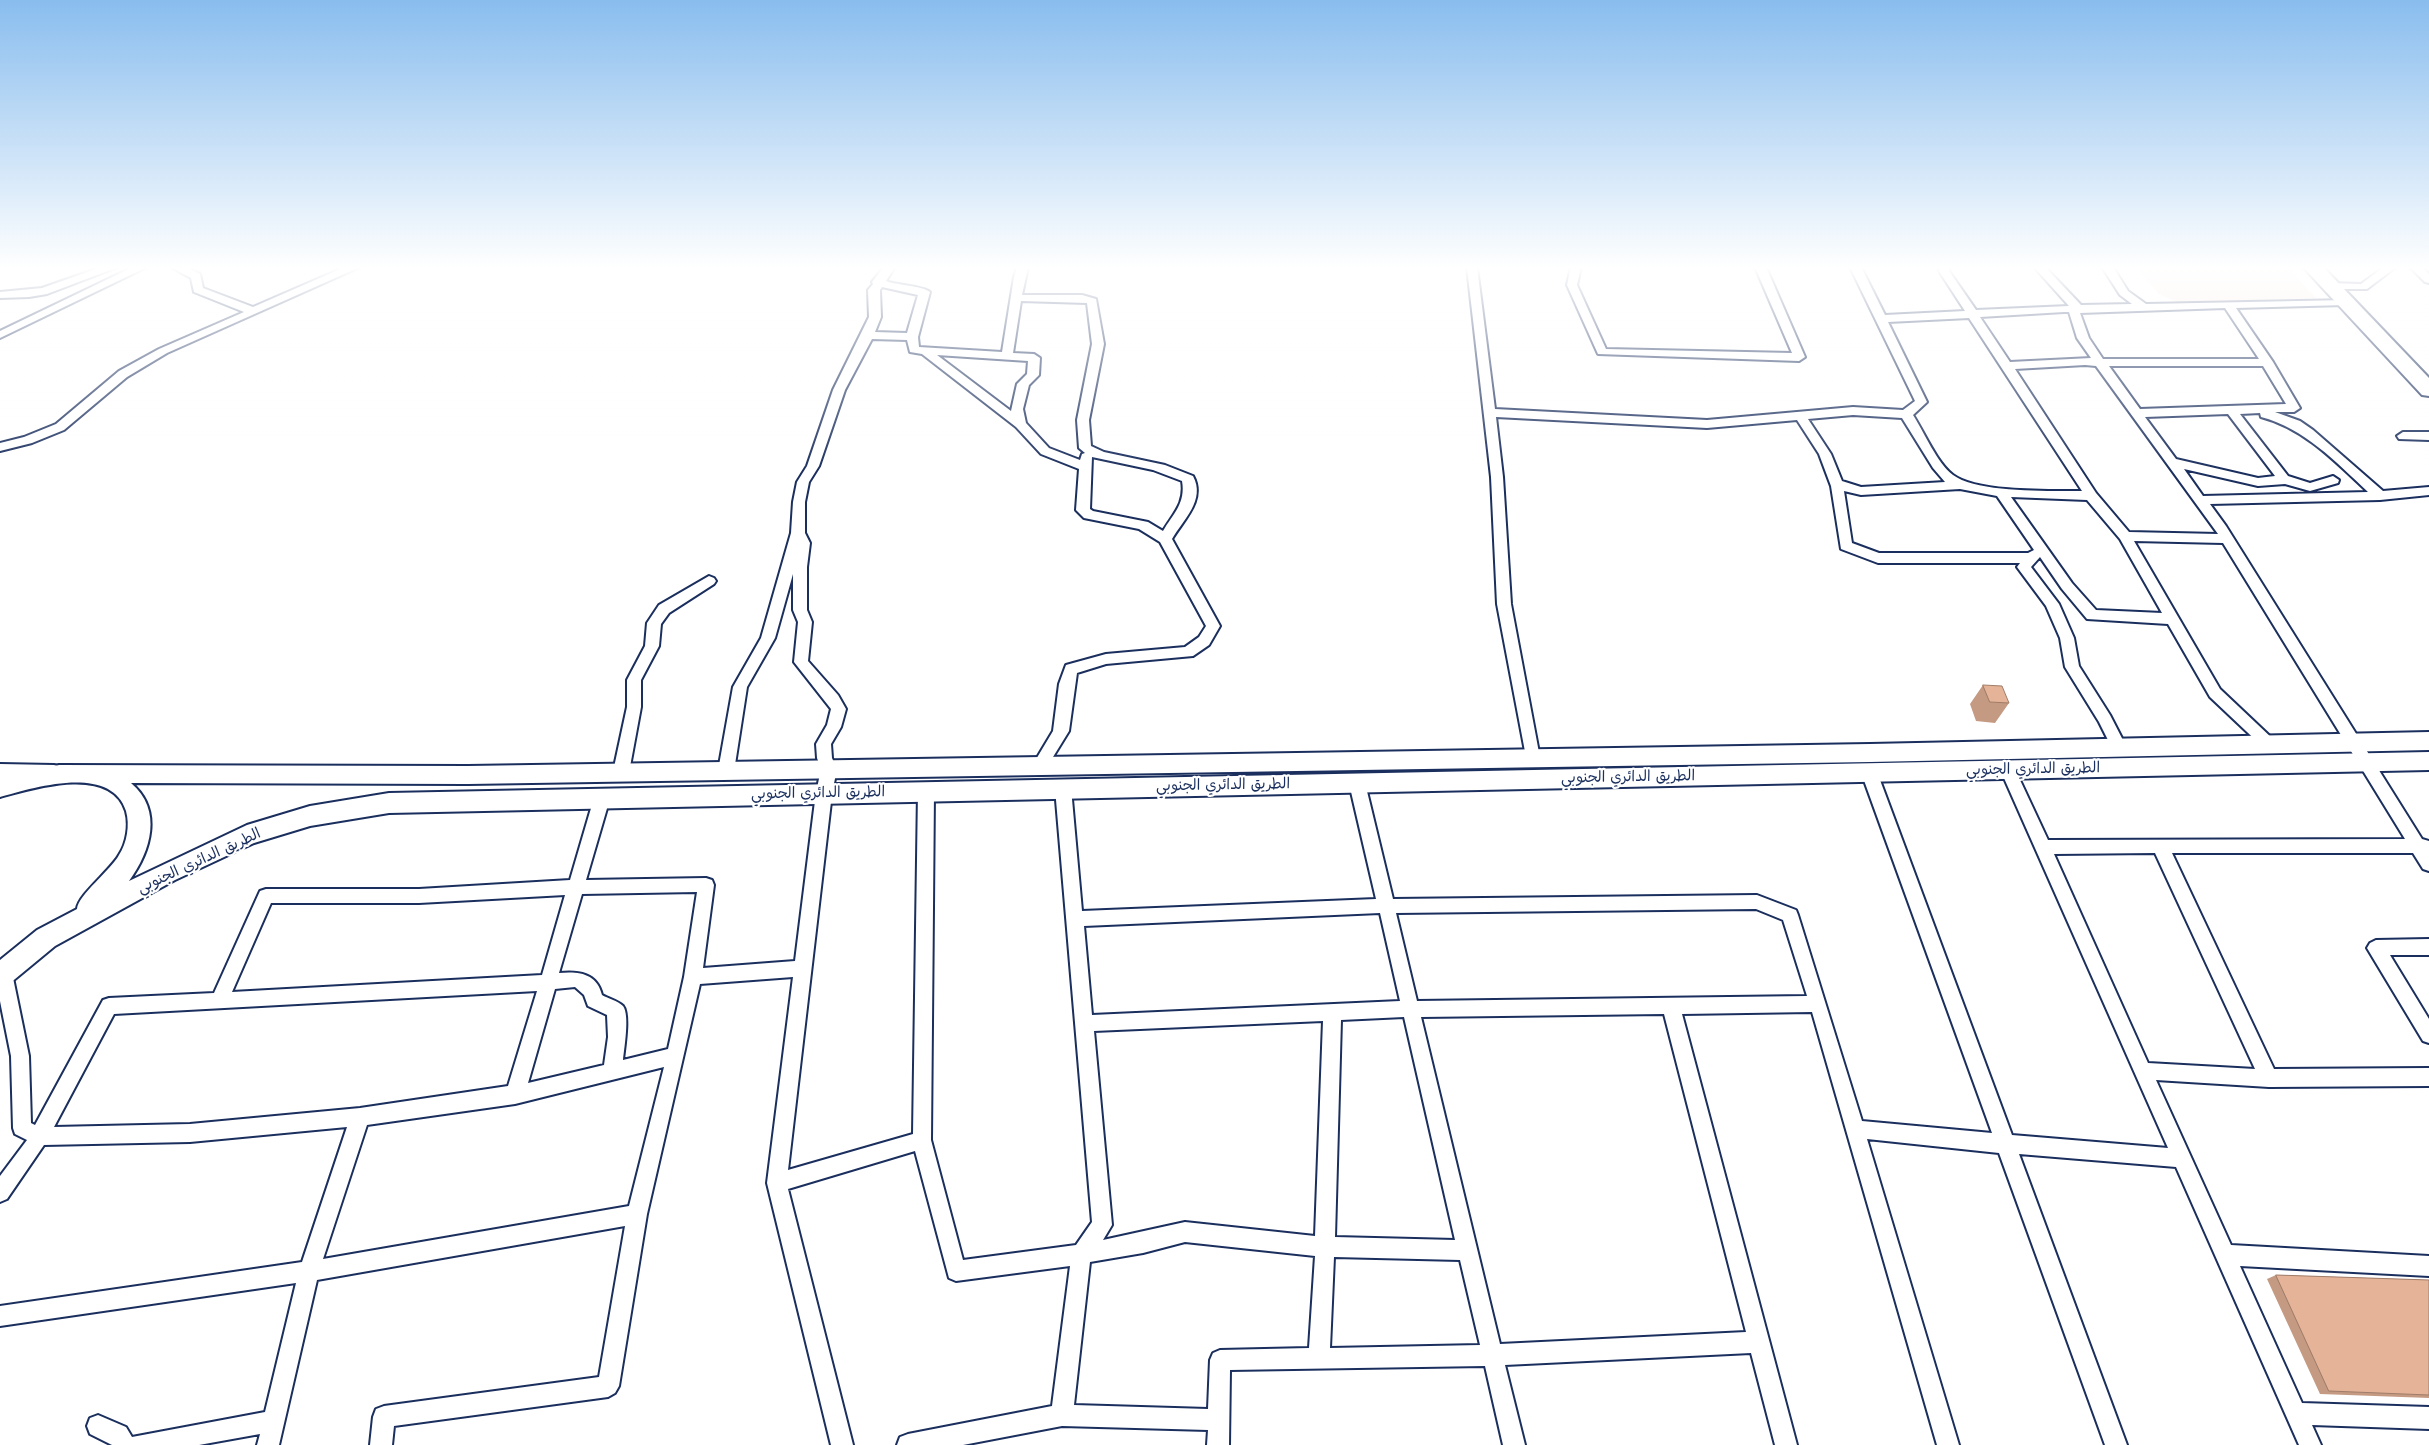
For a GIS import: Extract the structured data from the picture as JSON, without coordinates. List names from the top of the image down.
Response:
{
  "streets": {
    "main road": ["الطريق الدائري الجنوبي"]
  }
}
